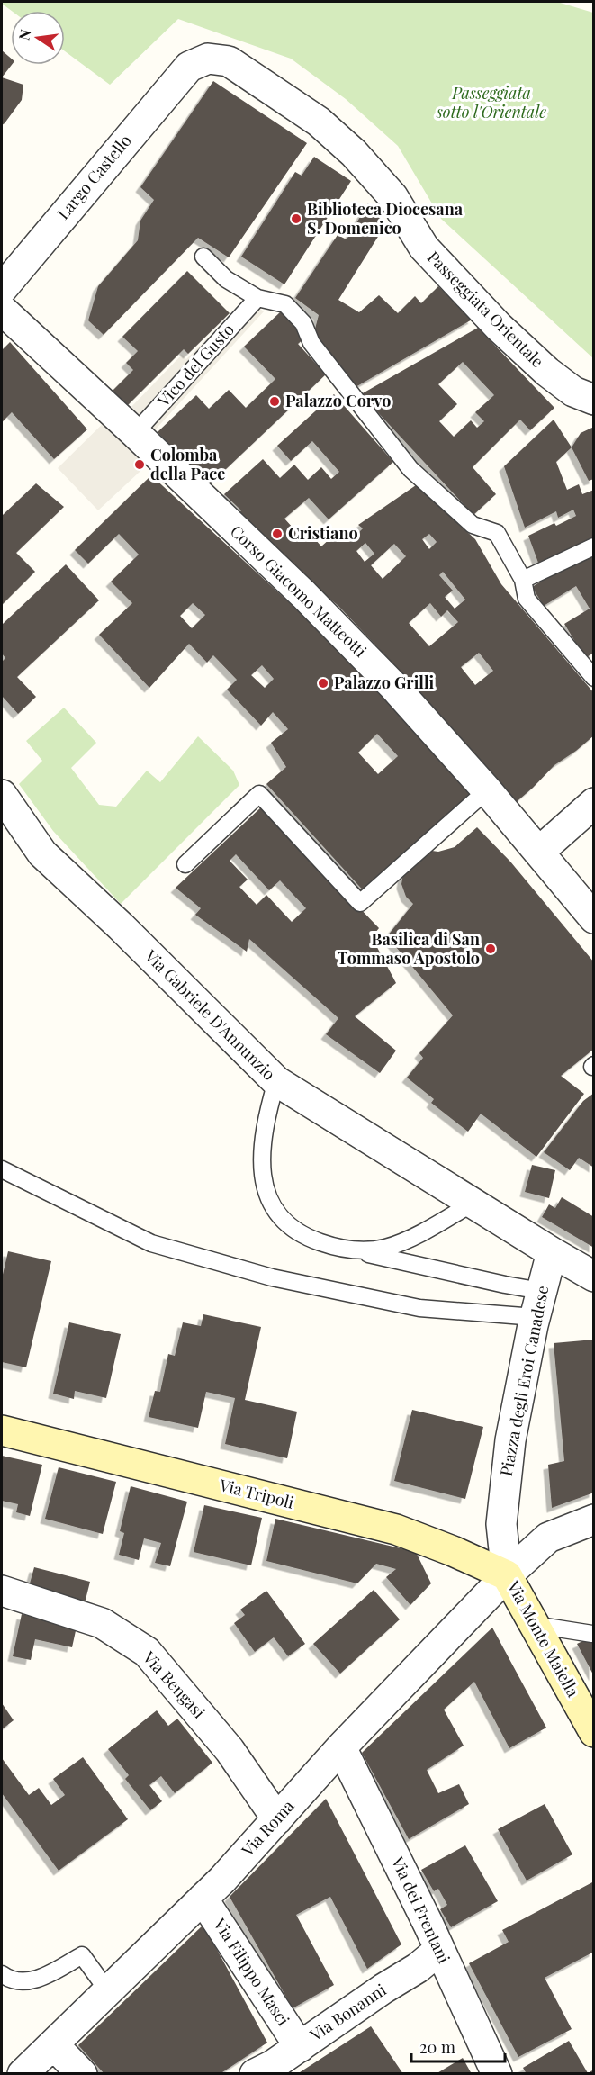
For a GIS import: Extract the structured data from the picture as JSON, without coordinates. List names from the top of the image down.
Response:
{
  "streets": {
    "street": [
      "Largo Castello",
      "Passeggiata Orientale",
      "Corso Giacomo Matteotti",
      "Via Gabriele D'Annunzio",
      "Piazza degli Eroi Canadese",
      "Via Tripoli",
      "Via Monte Maiella",
      "Via Bengasi",
      "Via Roma",
      "Via dei Frentani",
      "Via Filippo Masci",
      "Via Bonanni"
    ],
    "lane": ["Vico del Gusto"]
  },
  "crossings": [
    ["Largo Castello", "Passeggiata Orientale"],
    ["Vico del Gusto", "Corso Giacomo Matteotti"],
    ["Via Gabriele D'Annunzio", "Piazza degli Eroi Canadese"],
    ["Piazza degli Eroi Canadese", "Via Tripoli"],
    ["Piazza degli Eroi Canadese", "Via Monte Maiella"],
    ["Piazza degli Eroi Canadese", "Via Roma"],
    ["Via Tripoli", "Via Monte Maiella"],
    ["Via Tripoli", "Via Roma"],
    ["Via Monte Maiella", "Via Roma"],
    ["Via Bengasi", "Via Roma"],
    ["Via Roma", "Via dei Frentani"],
    ["Via Roma", "Via Filippo Masci"],
    ["Via dei Frentani", "Via Bonanni"],
    ["Via Filippo Masci", "Via Bonanni"]
  ],
  "parks": ["Passeggiata sotto l'Orientale"],
  "places": [
    "Biblioteca Diocesana S. Domenico",
    "Palazzo Corvo",
    "Colomba della Pace",
    "Cristiano",
    "Palazzo Grilli",
    "Basilica di San Tommaso Apostolo"
  ],
  "scale_bar": "20 m",
  "north": "left"
}
